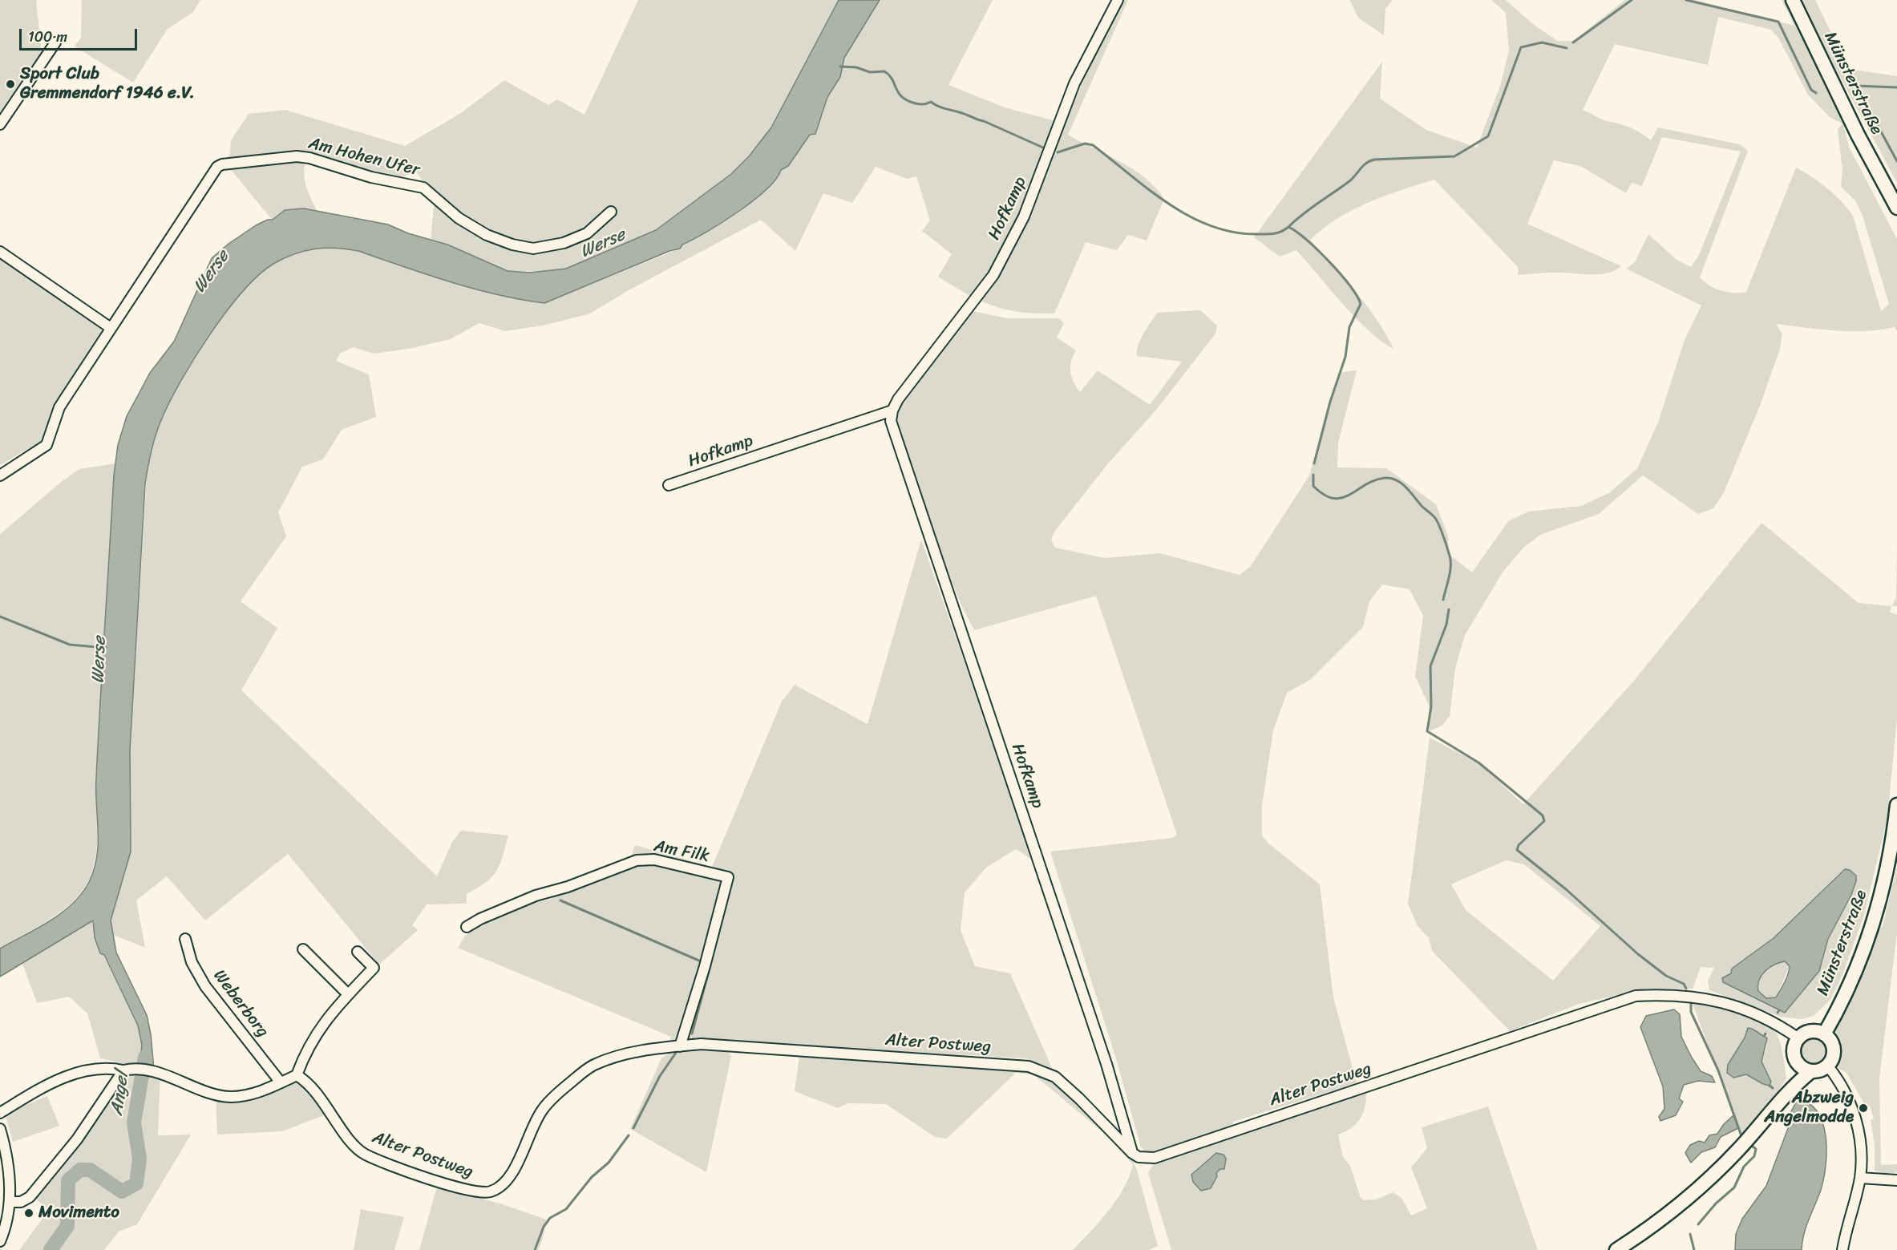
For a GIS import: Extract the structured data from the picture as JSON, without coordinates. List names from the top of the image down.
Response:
{
  "streets": {
    "main road": ["Münsterstraße"],
    "street": [
      "Am Hohen Ufer",
      "Hofkamp",
      "Am Filk",
      "Weberborg",
      "Alter Postweg"
    ]
  },
  "crossings": [
    ["Münsterstraße", "Alter Postweg"],
    ["Hofkamp", "Alter Postweg"],
    ["Am Filk", "Alter Postweg"]
  ],
  "water": ["Werse", "Angel"],
  "places": ["Sport Club Gremmendorf 1946 e.V.", "Abzweig Angelmodde", "Movimento"],
  "scale_bar": "100 m"
}
